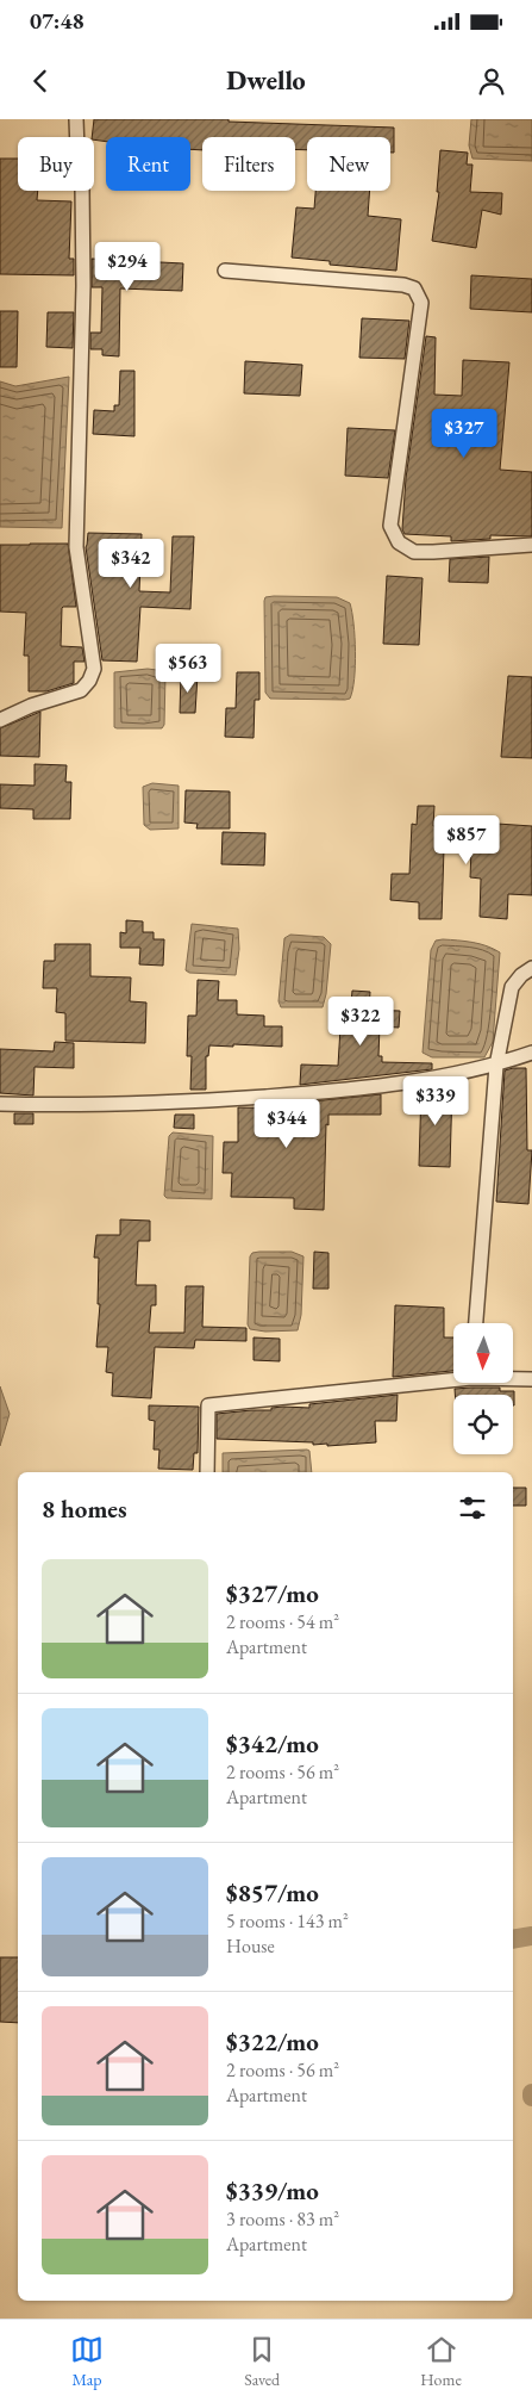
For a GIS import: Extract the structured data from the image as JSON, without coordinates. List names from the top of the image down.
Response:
{
  "north": "bottom",
  "page": {
    "status": "07:48",
    "header": "Dwello",
    "chip": [
      "Buy",
      "Rent",
      "Filters",
      "New"
    ],
    "price": [
      "$294",
      "$327",
      "$342",
      "$563",
      "$857",
      "$322",
      "$339",
      "$344"
    ],
    "heading": "8 homes",
    "list": [
      {
        "name": "$327/mo",
        "note": "2 rooms · 54 m² · Apartment"
      },
      {
        "name": "$342/mo",
        "note": "2 rooms · 56 m² · Apartment"
      },
      {
        "name": "$857/mo",
        "note": "5 rooms · 143 m² · House"
      },
      {
        "name": "$322/mo",
        "note": "2 rooms · 56 m² · Apartment"
      },
      {
        "name": "$339/mo",
        "note": "3 rooms · 83 m² · Apartment"
      }
    ],
    "tabs": ["Map", "Saved", "Home"]
  }
}
